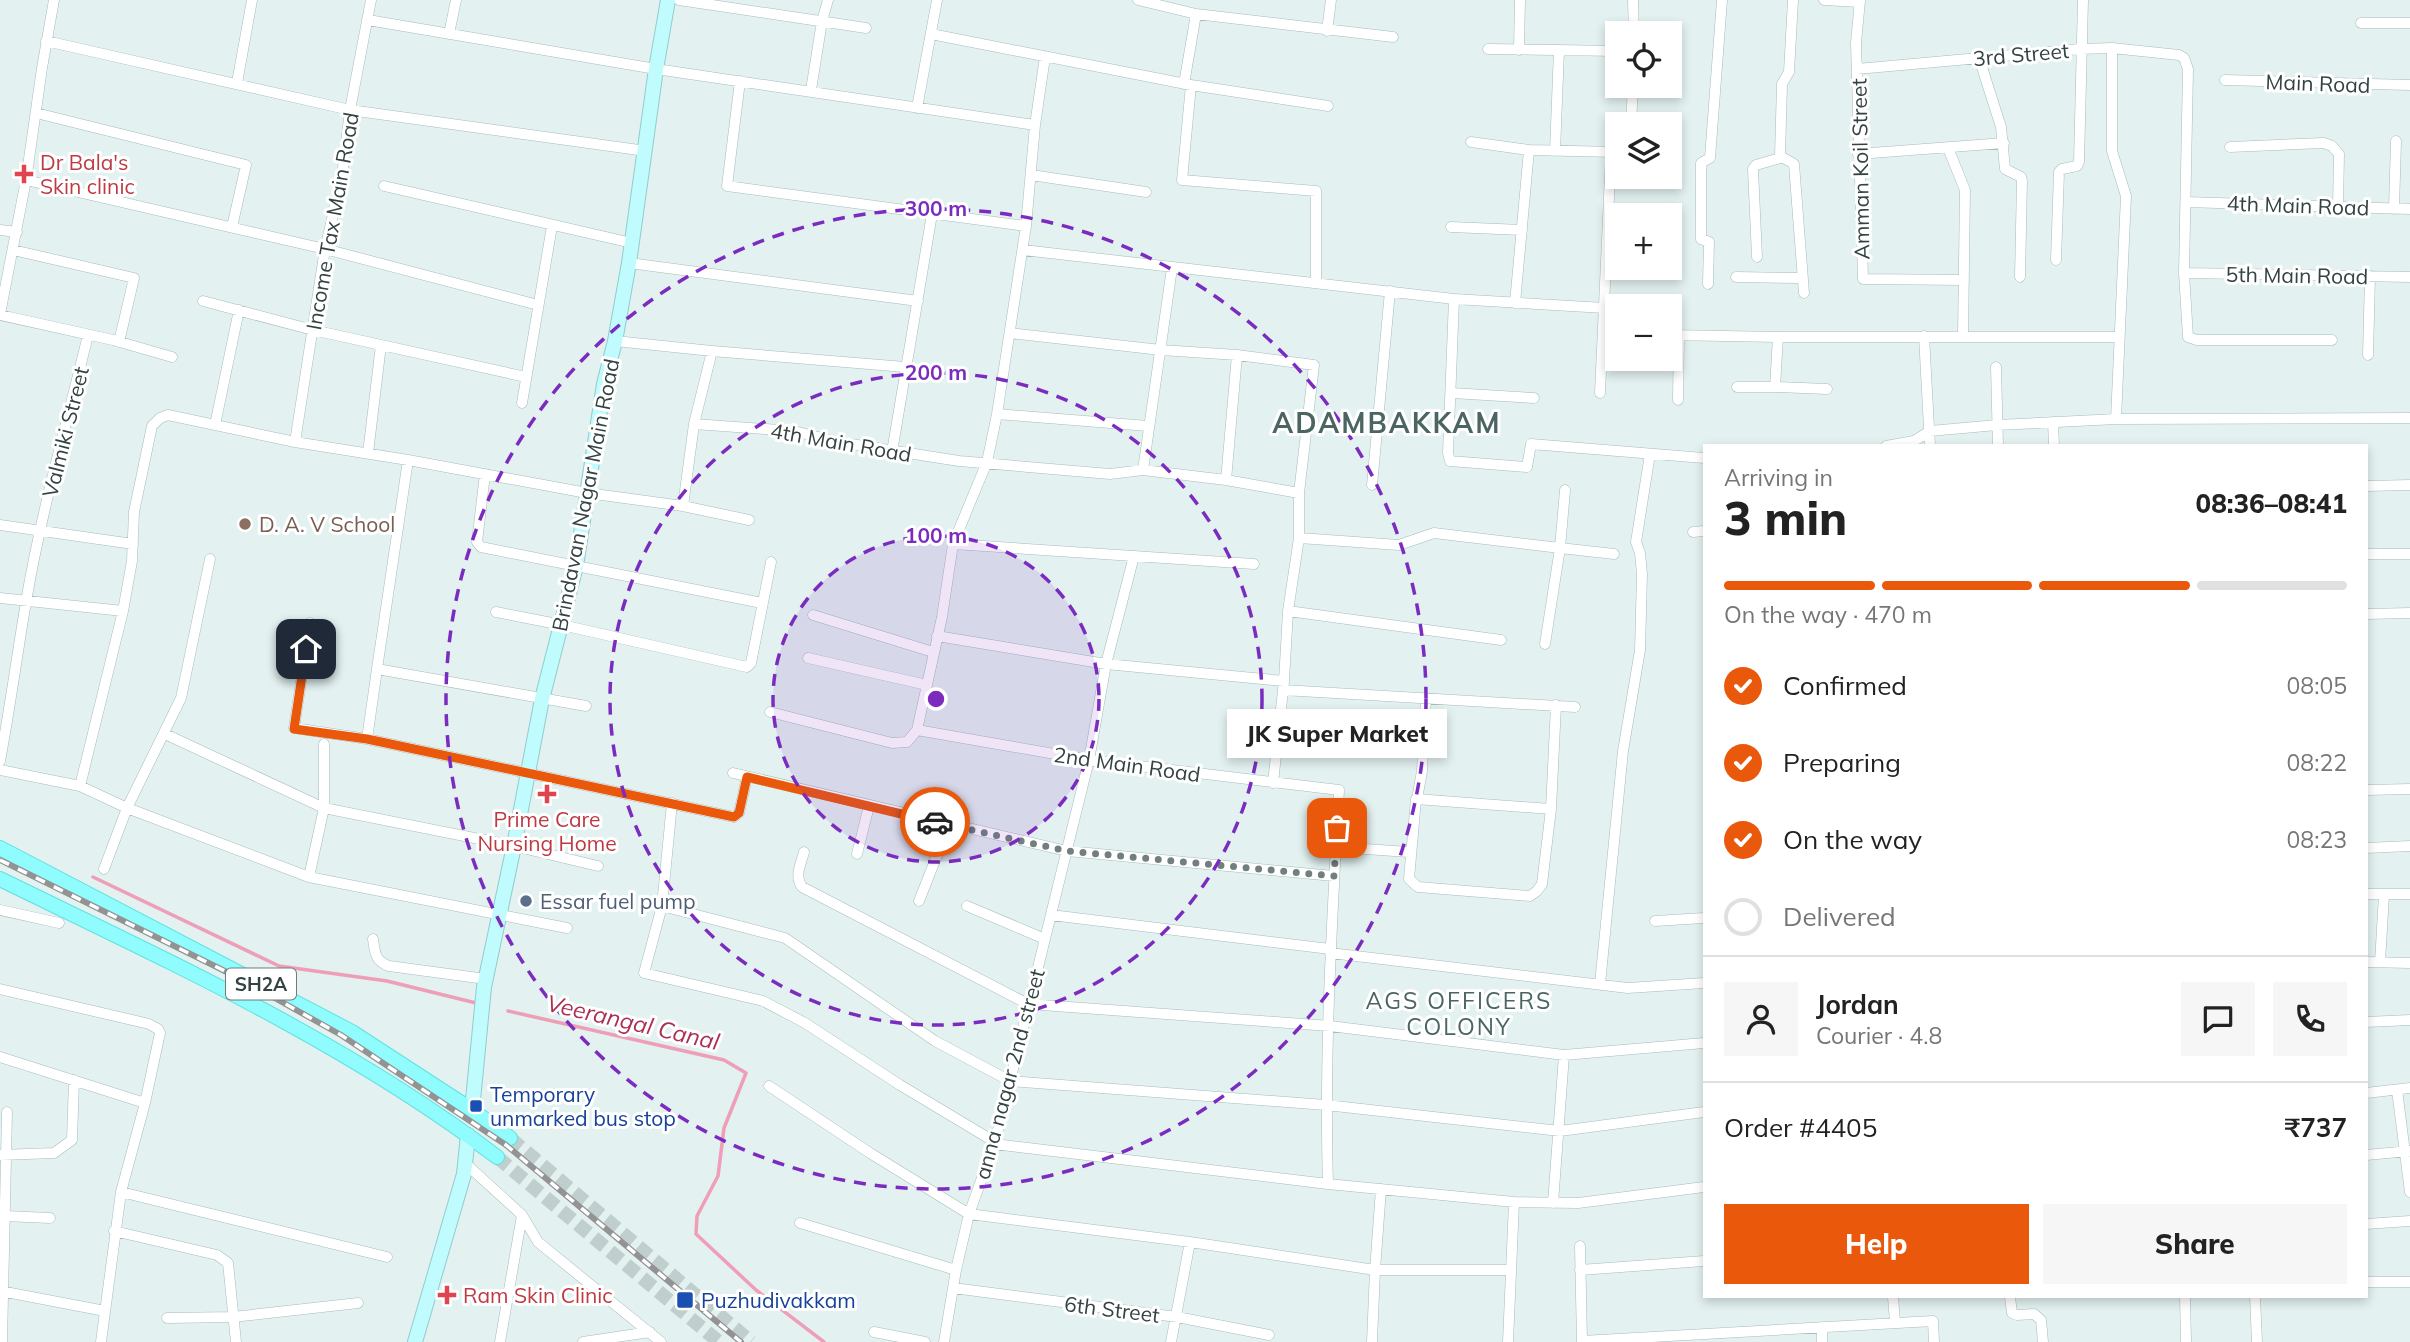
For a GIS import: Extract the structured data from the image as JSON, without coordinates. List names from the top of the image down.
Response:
{
  "streets": {
    "main road": ["SH2A"],
    "street": [
      "3rd Street",
      "Main Road",
      "Amman Koil Street",
      "4th Main Road",
      "Income Tax Main Road",
      "5th Main Road",
      "Valmiki Street",
      "Brindavan Nagar Main Road",
      "2nd Main Road",
      "anna nagar 2nd street",
      "6th Street"
    ]
  },
  "crossings": [
    ["3rd Street", "Amman Koil Street"],
    ["3rd Street", "4th Main Road"],
    ["Brindavan Nagar Main Road", "SH2A"],
    ["2nd Main Road", "anna nagar 2nd street"],
    ["anna nagar 2nd street", "6th Street"]
  ],
  "districts": ["ADAMBAKKAM", "AGS OFFICERS COLONY"],
  "water": ["Veerangal Canal"],
  "places": {
    "health": ["Dr Bala's Skin clinic", "Prime Care Nursing Home", "Ram Skin Clinic"],
    "other": ["D. A. V School", "JK Super Market", "Essar fuel pump"],
    "transit": ["Temporary unmarked bus stop", "Puzhudivakkam"]
  },
  "page": {
    "map_buttons": ["+", "−"],
    "heading": ["3 min", "Arriving in", "08:36–08:41"],
    "panel": [
      "Jordan",
      "Courier · 4.8",
      "Order #4405",
      "₹737"
    ],
    "bar": "On the way · 470 m",
    "list": [
      ["Confirmed", "08:05"],
      ["Preparing", "08:22"],
      ["On the way", "08:23"],
      "Delivered"
    ],
    "bubble": "JK Super Market",
    "buttons": ["Help", "Share"]
  },
  "rings": ["300 m", "200 m", "100 m"]
}
